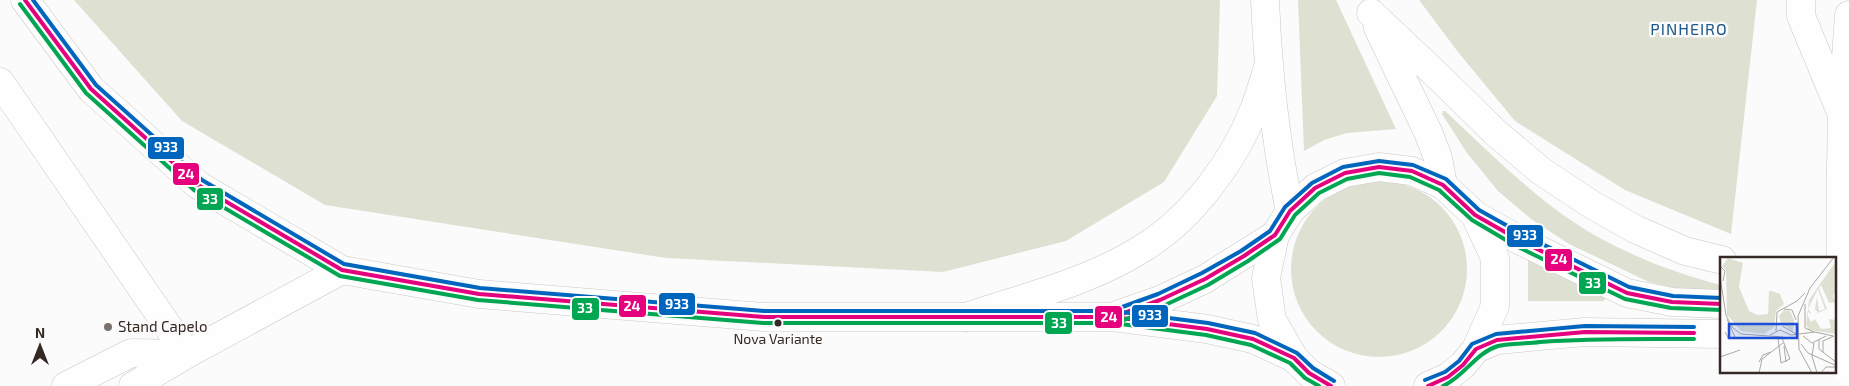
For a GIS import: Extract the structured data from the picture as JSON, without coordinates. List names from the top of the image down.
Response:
{
  "districts": ["PINHEIRO"],
  "places": ["Nova Variante", "Stand Capelo"],
  "lines": ["transit line 24", "transit line 933", "transit line 33"],
  "north": "top"
}
